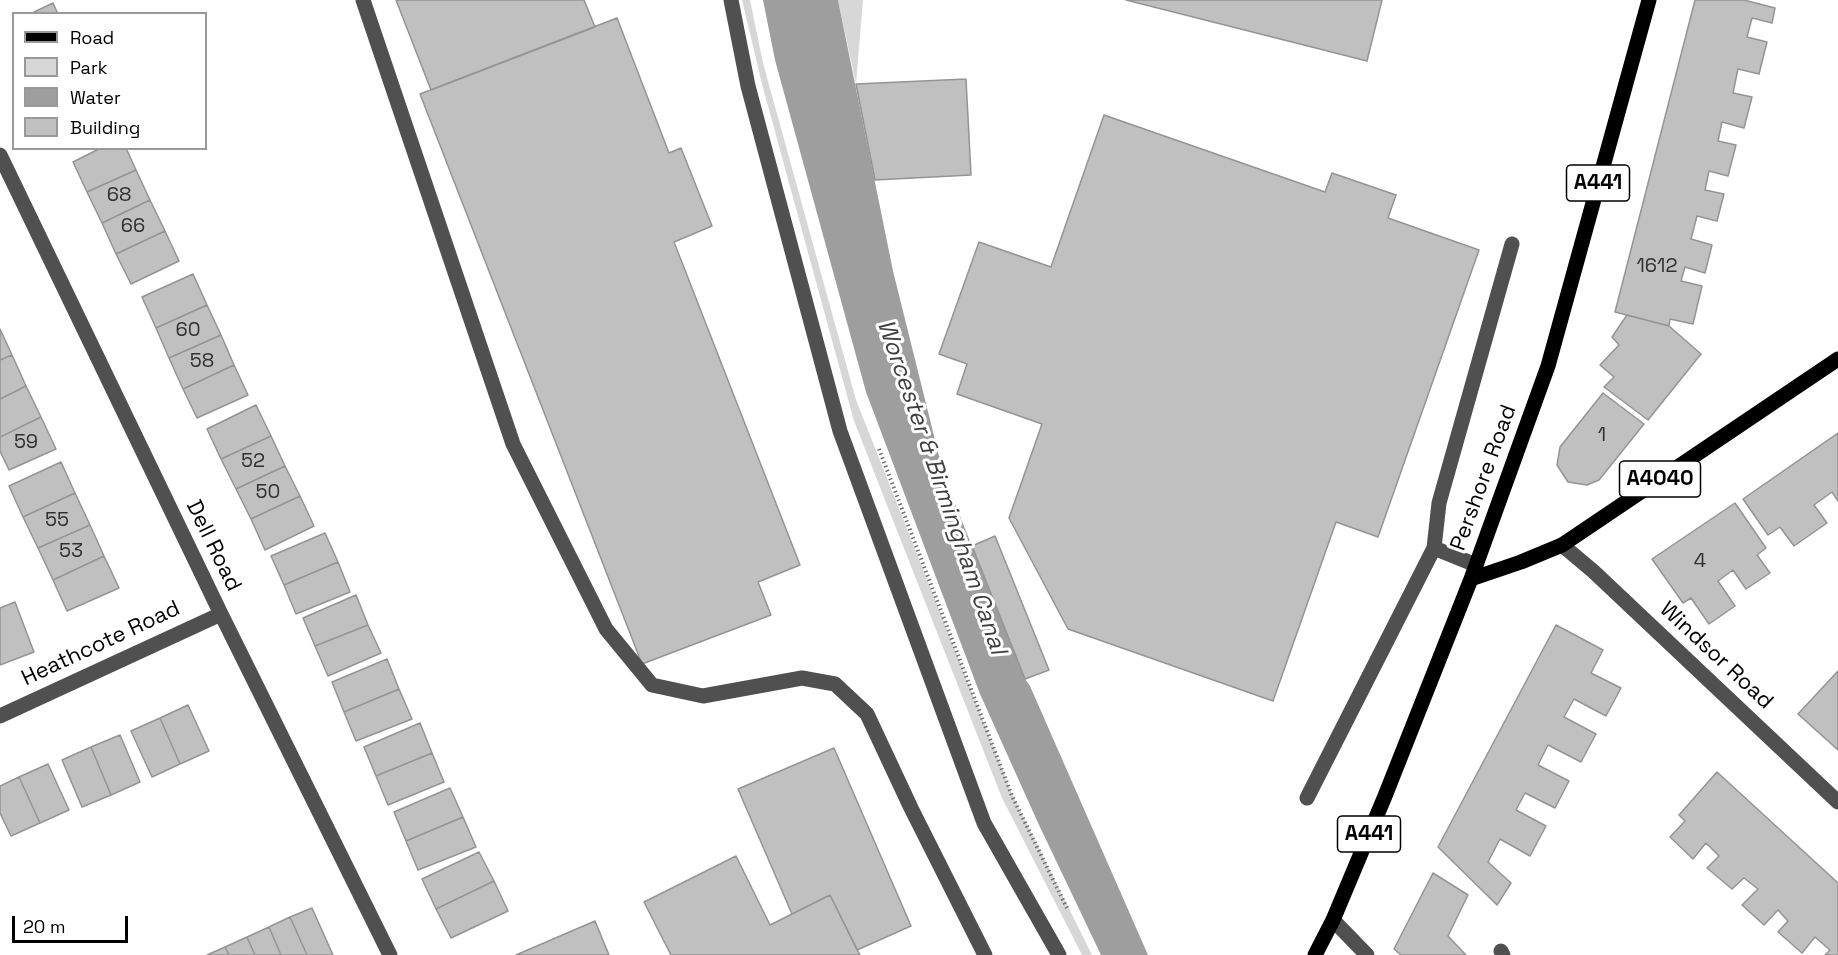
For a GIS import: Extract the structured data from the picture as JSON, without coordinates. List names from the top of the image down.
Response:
{
  "streets": {
    "main road": ["A441", "Pershore Road", "A4040"],
    "street": ["Dell Road", "Heathcote Road", "Windsor Road"]
  },
  "crossings": [
    ["Pershore Road", "A4040"],
    ["A4040", "Windsor Road"],
    ["Dell Road", "Heathcote Road"]
  ],
  "water": ["Worcester & Birmingham Canal"],
  "house_numbers": [
    "68",
    "66",
    "1612",
    "60",
    "58",
    "1",
    "59",
    "52",
    "50",
    "55",
    "53",
    "4"
  ],
  "legend": [
    "Road",
    "Park",
    "Water",
    "Building"
  ],
  "scale_bar": "20 m"
}
